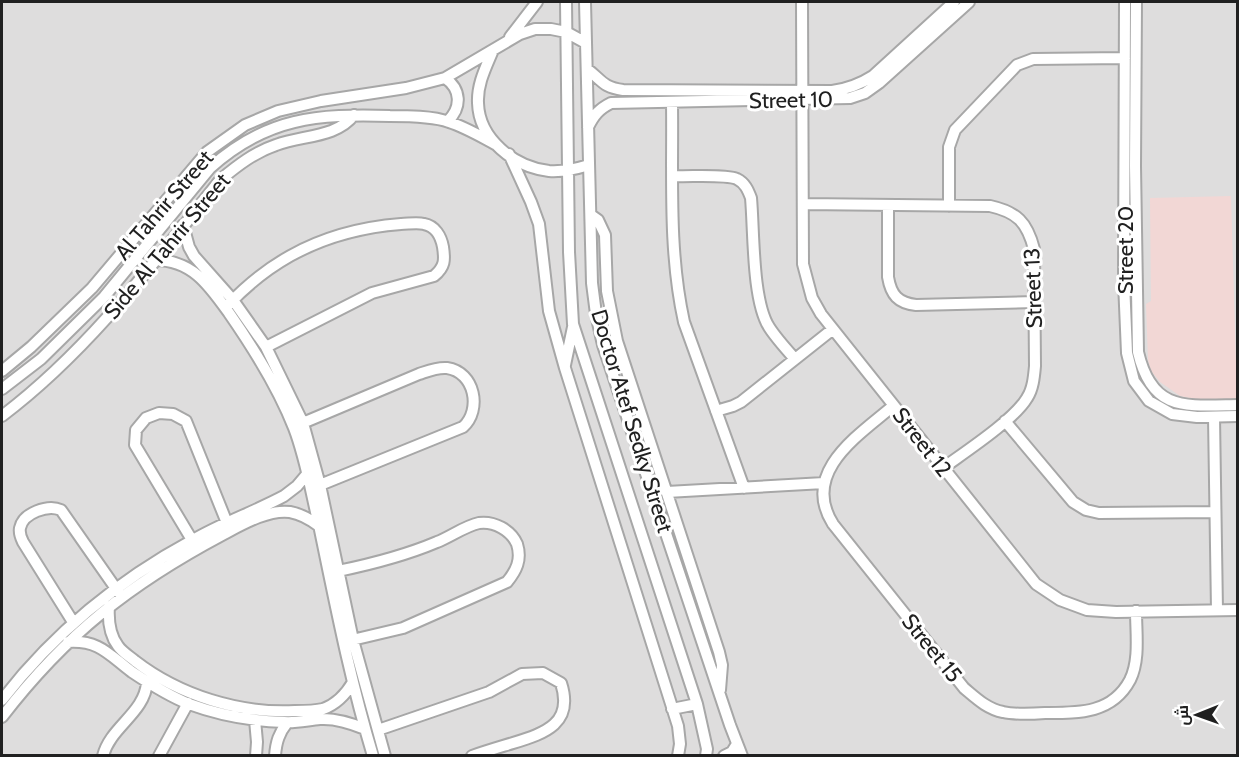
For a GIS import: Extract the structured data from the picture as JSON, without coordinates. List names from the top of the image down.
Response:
{
  "streets": {
    "street": [
      "Street 10",
      "Al Tahrir Street",
      "Side Al Tahrir Street",
      "Street 20",
      "Street 13",
      "Doctor Atef Sedky Street",
      "Street 12",
      "Street 15"
    ]
  },
  "crossings": [
    ["Street 10", "Doctor Atef Sedky Street"],
    ["Street 10", "Street 12"],
    ["Al Tahrir Street", "Side Al Tahrir Street"],
    ["Al Tahrir Street", "Doctor Atef Sedky Street"],
    ["Street 13", "Street 12"],
    ["Street 12", "Street 15"]
  ],
  "north": "left"
}
